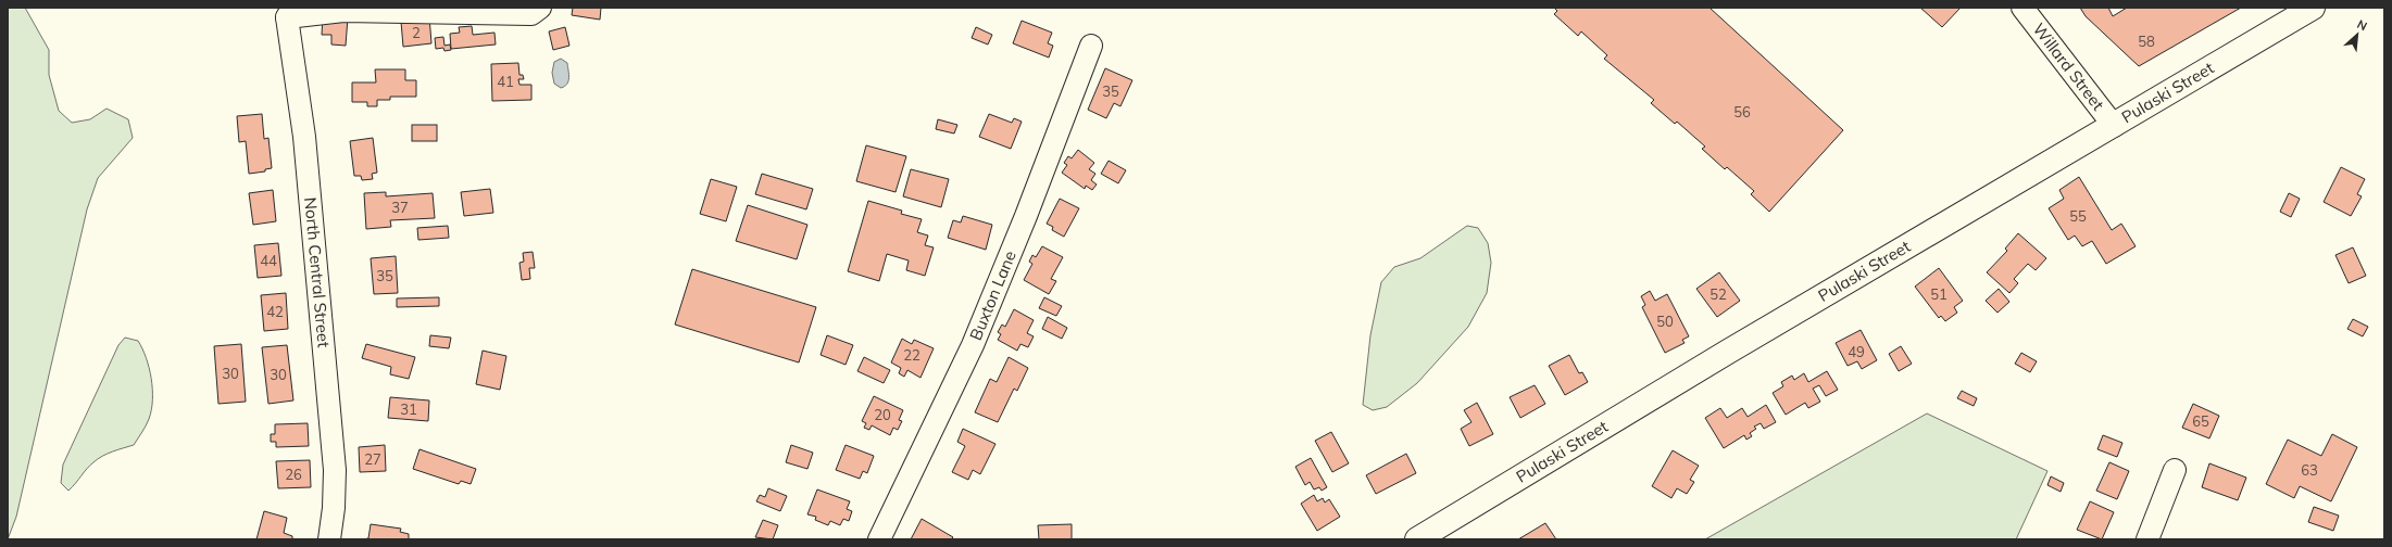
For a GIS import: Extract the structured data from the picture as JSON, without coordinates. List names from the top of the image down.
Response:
{
  "streets": {
    "main road": ["Pulaski Street"],
    "street": ["Willard Street", "North Central Street", "Buxton Lane"]
  },
  "crossings": [
    ["Willard Street", "Pulaski Street"]
  ],
  "house_numbers": [
    "2",
    "58",
    "41",
    "35",
    "56",
    "37",
    "55",
    "44",
    "35",
    "52",
    "51",
    "42",
    "50",
    "49",
    "22",
    "30",
    "30",
    "31",
    "20",
    "65",
    "27",
    "63",
    "26"
  ],
  "north": "top right"
}
